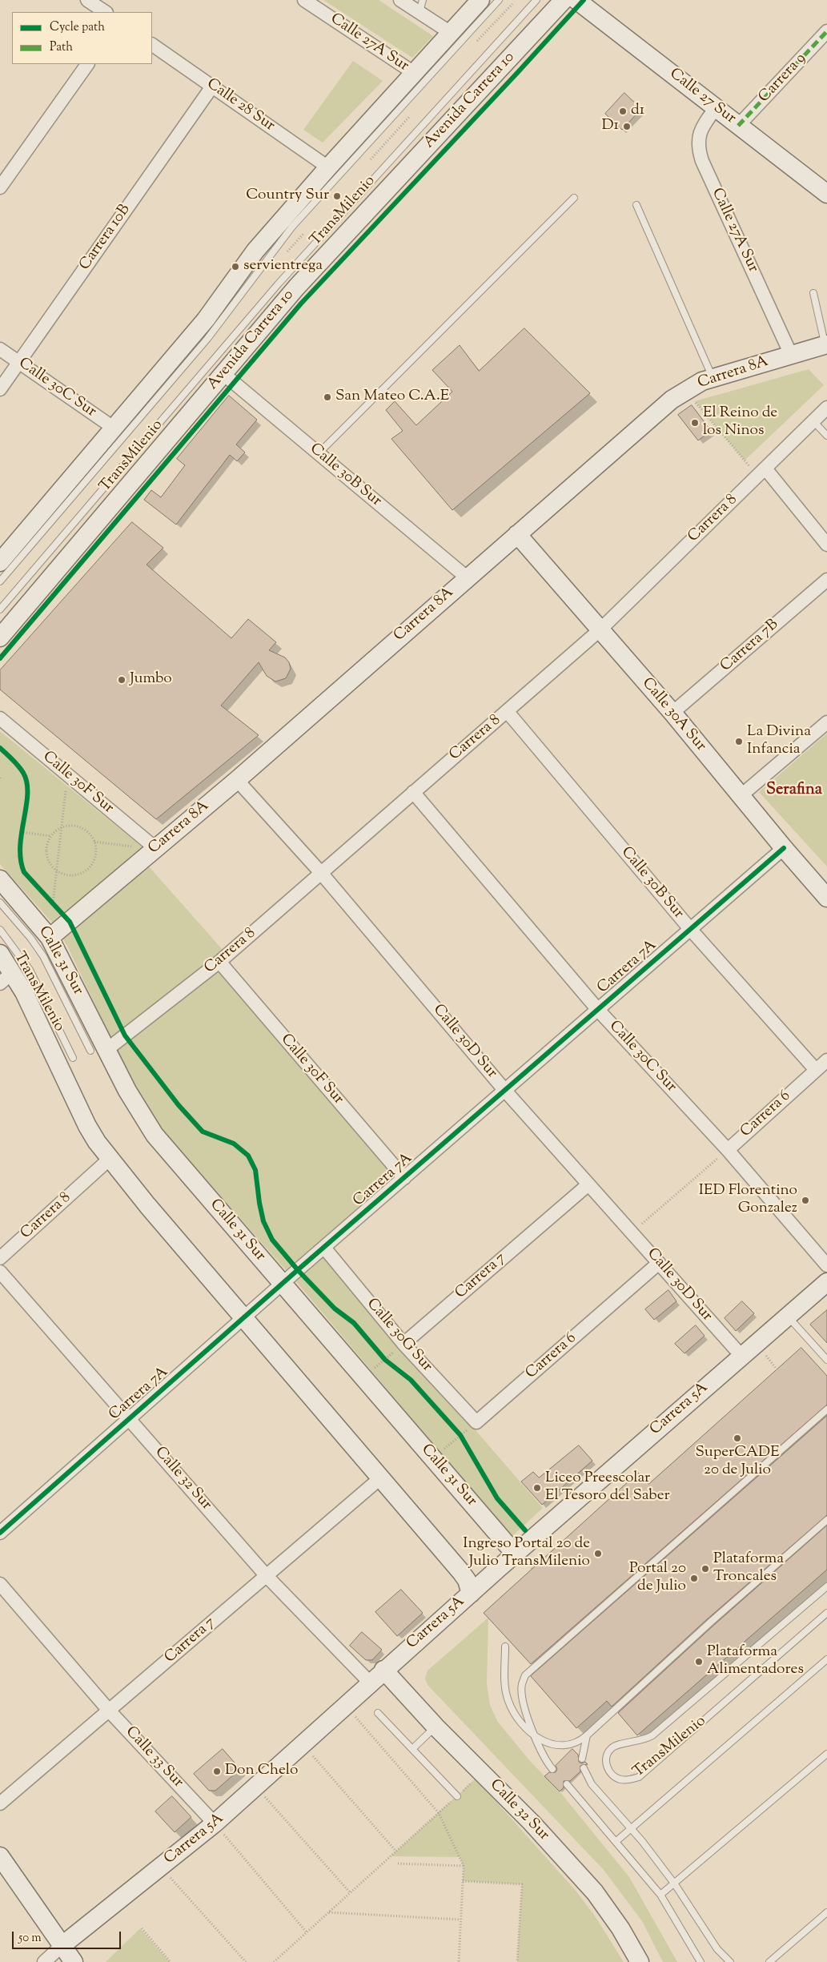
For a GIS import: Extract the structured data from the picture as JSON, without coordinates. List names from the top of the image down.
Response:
{
  "streets": {
    "street": [
      "Calle 27A Sur",
      "Carrera 9",
      "Calle 27 Sur",
      "Avenida Carrera 10",
      "Calle 28 Sur",
      "Carrera 10B",
      "Carrera 8A",
      "Calle 30C Sur",
      "Calle 30B Sur",
      "Carrera 8",
      "Carrera 7B",
      "Calle 30A Sur",
      "Calle 30F Sur",
      "Calle 31 Sur",
      "Carrera 7A",
      "Calle 30D Sur",
      "Carrera 6",
      "Carrera 7",
      "Calle 30G Sur",
      "Carrera 5A",
      "Calle 32 Sur",
      "Calle 33 Sur"
    ],
    "lane": ["TransMilenio"]
  },
  "crossings": [
    ["Calle 27A Sur", "Calle 27 Sur"],
    ["Calle 27A Sur", "Carrera 8A"],
    ["Carrera 9", "Calle 27 Sur"],
    ["Avenida Carrera 10", "Calle 30B Sur"],
    ["Calle 28 Sur", "Carrera 10B"],
    ["TransMilenio", "Carrera 8"],
    ["TransMilenio", "Calle 31 Sur"],
    ["Carrera 10B", "Calle 30C Sur"],
    ["Carrera 8A", "Calle 30B Sur"],
    ["Carrera 8A", "Calle 30A Sur"],
    ["Carrera 8A", "Calle 30F Sur"],
    ["Carrera 8A", "Calle 31 Sur"],
    ["Carrera 8A", "Calle 30D Sur"],
    ["Calle 30C Sur", "Carrera 8"],
    ["Calle 30C Sur", "Carrera 7A"],
    ["Calle 30C Sur", "Carrera 6"],
    ["Calle 30B Sur", "Carrera 8"],
    ["Calle 30B Sur", "Carrera 7A"],
    ["Calle 30B Sur", "Carrera 6"],
    ["Carrera 8", "Calle 30A Sur"],
    ["Carrera 8", "Calle 30F Sur"],
    ["Carrera 8", "Calle 31 Sur"],
    ["Carrera 8", "Calle 30D Sur"],
    ["Carrera 7B", "Calle 30A Sur"],
    ["Calle 30A Sur", "Carrera 7A"],
    ["Calle 30F Sur", "Carrera 7A"],
    ["Calle 31 Sur", "Carrera 7A"],
    ["Calle 31 Sur", "Carrera 5A"],
    ["Carrera 7A", "Calle 30D Sur"],
    ["Carrera 7A", "Calle 30G Sur"],
    ["Carrera 7A", "Calle 32 Sur"],
    ["Calle 30D Sur", "Carrera 6"],
    ["Calle 30D Sur", "Carrera 7"],
    ["Calle 30D Sur", "Carrera 5A"],
    ["Carrera 6", "Calle 30G Sur"],
    ["Carrera 7", "Calle 30G Sur"],
    ["Carrera 7", "Calle 32 Sur"],
    ["Carrera 7", "Calle 33 Sur"],
    ["Carrera 5A", "Calle 32 Sur"],
    ["Carrera 5A", "Calle 33 Sur"]
  ],
  "districts": ["Serafina"],
  "places": [
    "d1",
    "D1",
    "Country Sur",
    "servientrega",
    "San Mateo C.A.E",
    "El Reino de los Ninos",
    "Jumbo",
    "La Divina Infancia",
    "IED Florentino Gonzalez",
    "SuperCADE 20 de Julio",
    "Liceo Preescolar El Tesoro del Saber",
    "Ingreso Portal 20 de Julio TransMilenio",
    "Plataforma Troncales",
    "Portal 20 de Julio",
    "Plataforma Alimentadores",
    "Don Chelo"
  ],
  "legend": ["Cycle path", "Path"],
  "scale_bar": "50 m"
}
